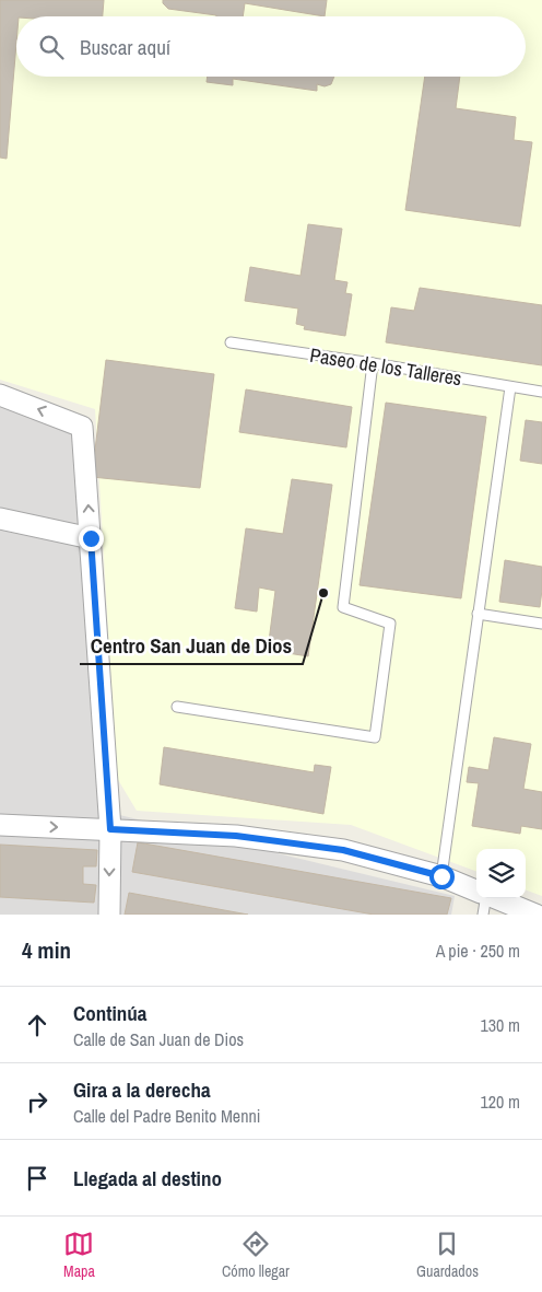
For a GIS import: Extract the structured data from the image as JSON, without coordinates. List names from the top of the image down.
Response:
{
  "streets": {
    "lane": ["Paseo de los Talleres"]
  },
  "places": ["Centro San Juan de Dios"],
  "page": {
    "search": "Buscar aquí",
    "heading": ["4 min", "A pie · 250 m"],
    "list": [
      ["Continúa", "Calle de San Juan de Dios", "130 m"],
      ["Gira a la derecha", "Calle del Padre Benito Menni", "120 m"],
      "Llegada al destino"
    ],
    "nav": ["Mapa", "Cómo llegar", "Guardados"]
  }
}
